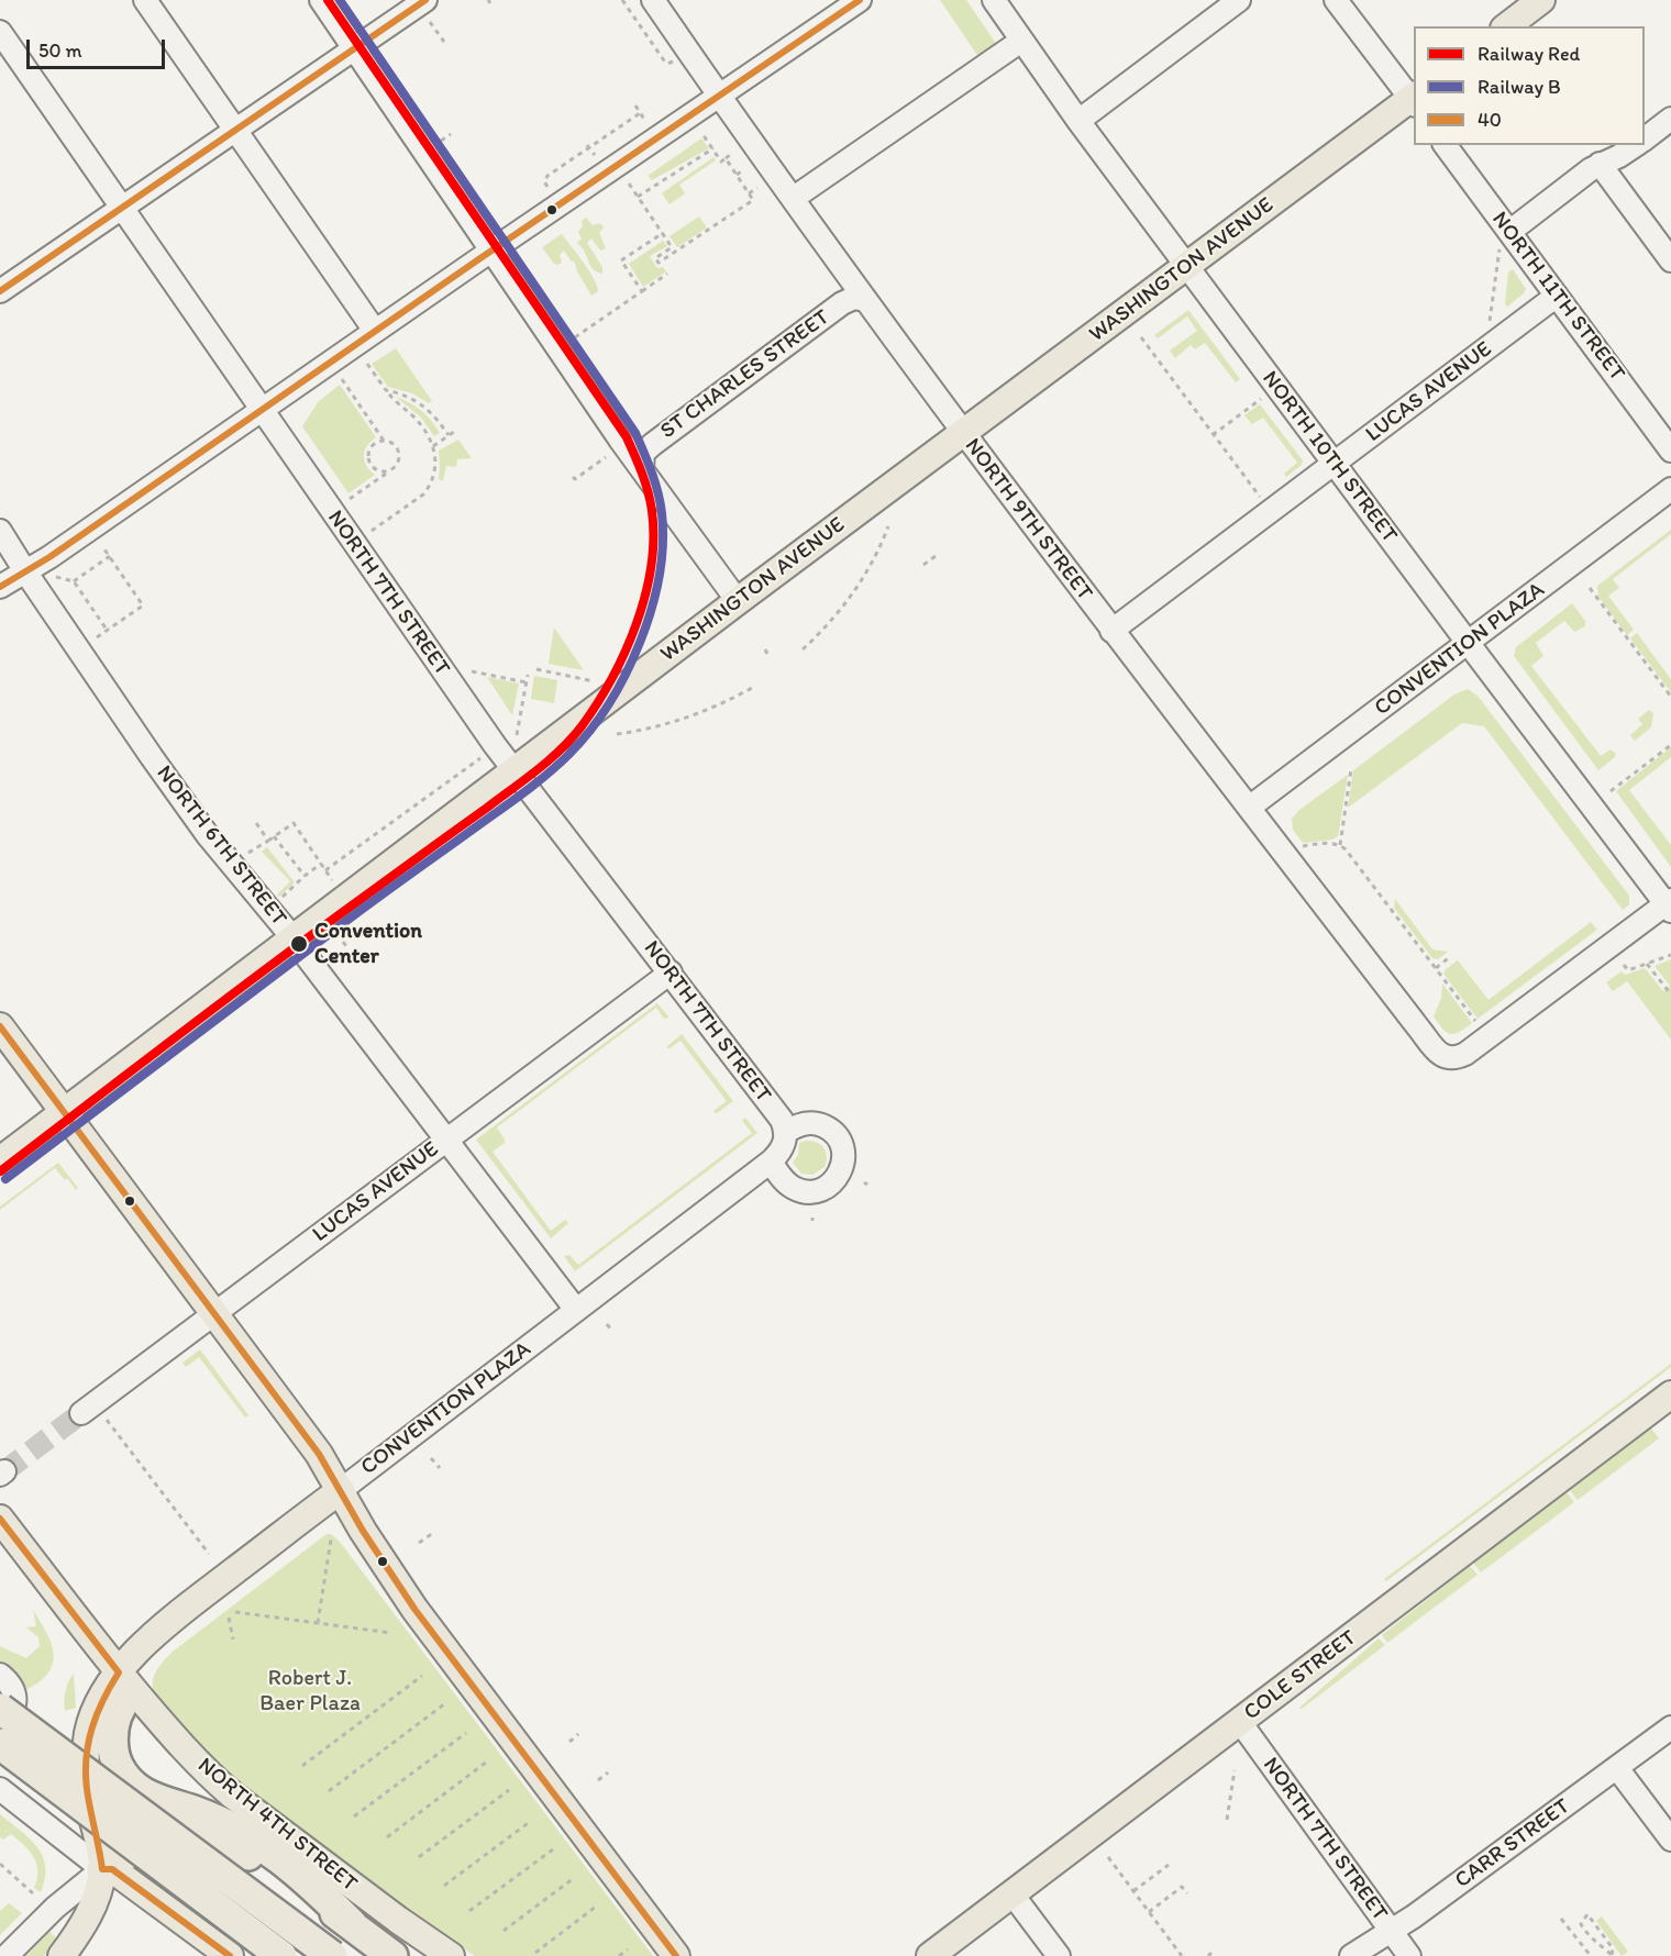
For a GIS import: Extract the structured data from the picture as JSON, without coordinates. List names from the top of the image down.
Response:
{
  "streets": {
    "main road": [
      "WASHINGTON AVENUE",
      "CONVENTION PLAZA",
      "COLE STREET",
      "NORTH 4TH STREET"
    ],
    "street": [
      "NORTH 11TH STREET",
      "ST CHARLES STREET",
      "LUCAS AVENUE",
      "NORTH 10TH STREET",
      "NORTH 9TH STREET",
      "NORTH 7TH STREET",
      "NORTH 6TH STREET",
      "CARR STREET"
    ]
  },
  "crossings": [
    ["WASHINGTON AVENUE", "NORTH 10TH STREET"],
    ["WASHINGTON AVENUE", "NORTH 9TH STREET"],
    ["WASHINGTON AVENUE", "NORTH 7TH STREET"],
    ["WASHINGTON AVENUE", "NORTH 6TH STREET"],
    ["NORTH 11TH STREET", "LUCAS AVENUE"],
    ["ST CHARLES STREET", "NORTH 9TH STREET"],
    ["LUCAS AVENUE", "NORTH 10TH STREET"],
    ["LUCAS AVENUE", "NORTH 9TH STREET"],
    ["LUCAS AVENUE", "NORTH 7TH STREET"],
    ["LUCAS AVENUE", "NORTH 6TH STREET"],
    ["NORTH 10TH STREET", "NORTH 9TH STREET"],
    ["NORTH 10TH STREET", "CONVENTION PLAZA"],
    ["NORTH 9TH STREET", "CONVENTION PLAZA"],
    ["NORTH 7TH STREET", "CONVENTION PLAZA"],
    ["NORTH 7TH STREET", "COLE STREET"],
    ["NORTH 7TH STREET", "CARR STREET"],
    ["CONVENTION PLAZA", "NORTH 6TH STREET"],
    ["CONVENTION PLAZA", "NORTH 4TH STREET"]
  ],
  "parks": ["Robert J. Baer Plaza"],
  "places": ["Convention Center"],
  "lines": ["rail line Red", "rail line B", "transit line 40"],
  "legend": ["Railway Red", "Railway B", "40"],
  "scale_bar": "50 m"
}
